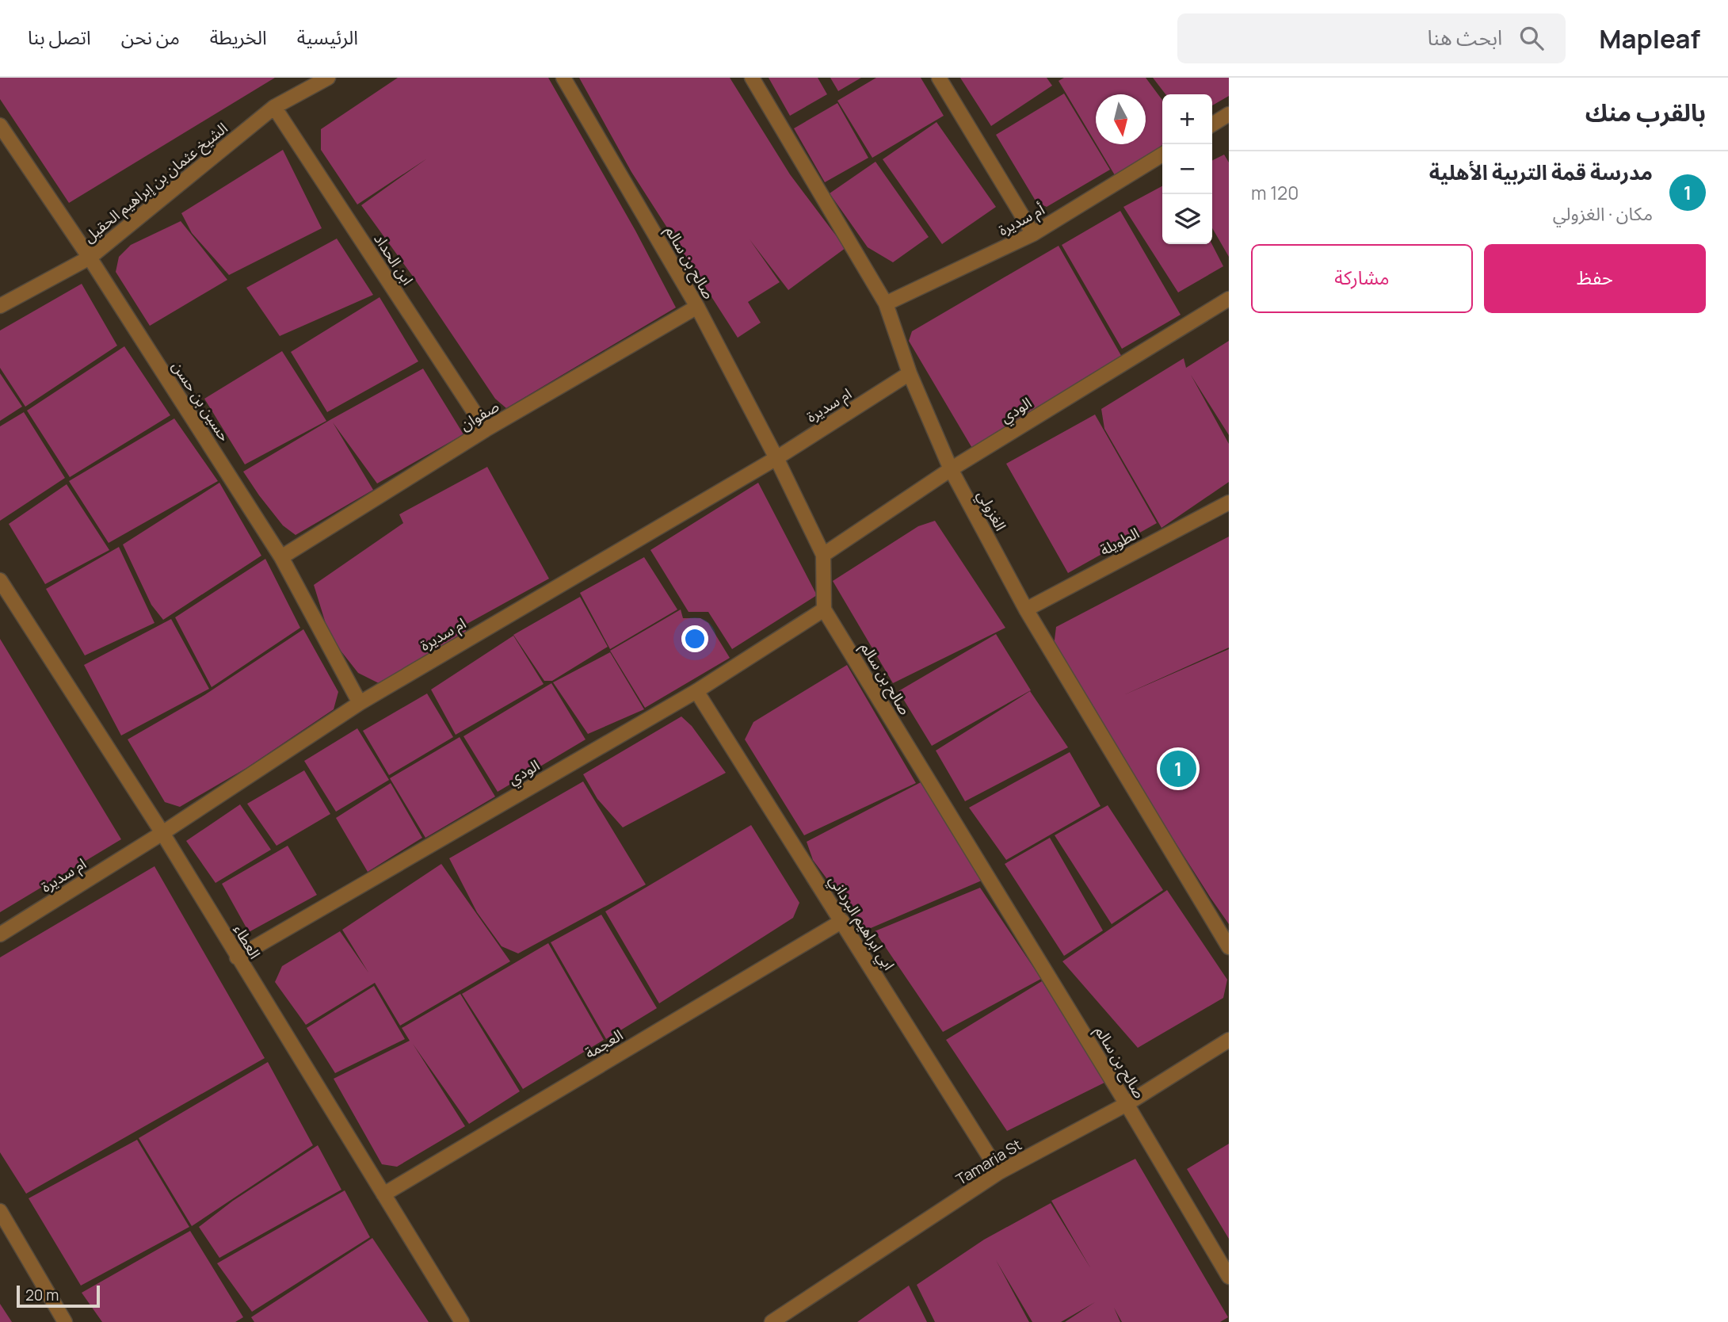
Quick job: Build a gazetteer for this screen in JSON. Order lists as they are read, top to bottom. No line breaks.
{"streets":{"street":["الشيخ عثمان بن إبراهيم الحقيل","أم سديرة","ابن الحداد","صالح بن سالم","حسين بن حسن","ام سديرة","الودي","صفوان","الغزولي","الطويلة","ابي ابراهيم البرداني","العطاء","العجمة","Tamaria St"]},"crossings":[["الشيخ عثمان بن إبراهيم الحقيل","ابن الحداد"],["الشيخ عثمان بن إبراهيم الحقيل","حسين بن حسن"],["أم سديرة","الغزولي"],["ابن الحداد","صفوان"],["صالح بن سالم","ام سديرة"],["صالح بن سالم","الودي"],["صالح بن سالم","صفوان"],["صالح بن سالم","Tamaria St"],["حسين بن حسن","ام سديرة"],["حسين بن حسن","صفوان"],["ام سديرة","الغزولي"],["ام سديرة","العطاء"],["الودي","الغزولي"],["الودي","ابي ابراهيم البرداني"],["الودي","العطاء"],["الغزولي","الطويلة"],["ابي ابراهيم البرداني","العجمة"],["ابي ابراهيم البرداني","Tamaria St"],["العطاء","العجمة"]],"scale_bar":"20 m","north":"bottom","page":{"header":"Mapleaf","search":"ابحث هنا","nav":["الرئيسية","الخريطة","من نحن","اتصل بنا"],"heading":"بالقرب منك","map_buttons":["+","−"],"list":[{"mark":"1","name":"مدرسة قمة التربية الأهلية","note":"مكان · الغزولي","value":"120 m"}],"buttons":["حفظ","مشاركة"],"pins":"1","scale":"20 m"}}
